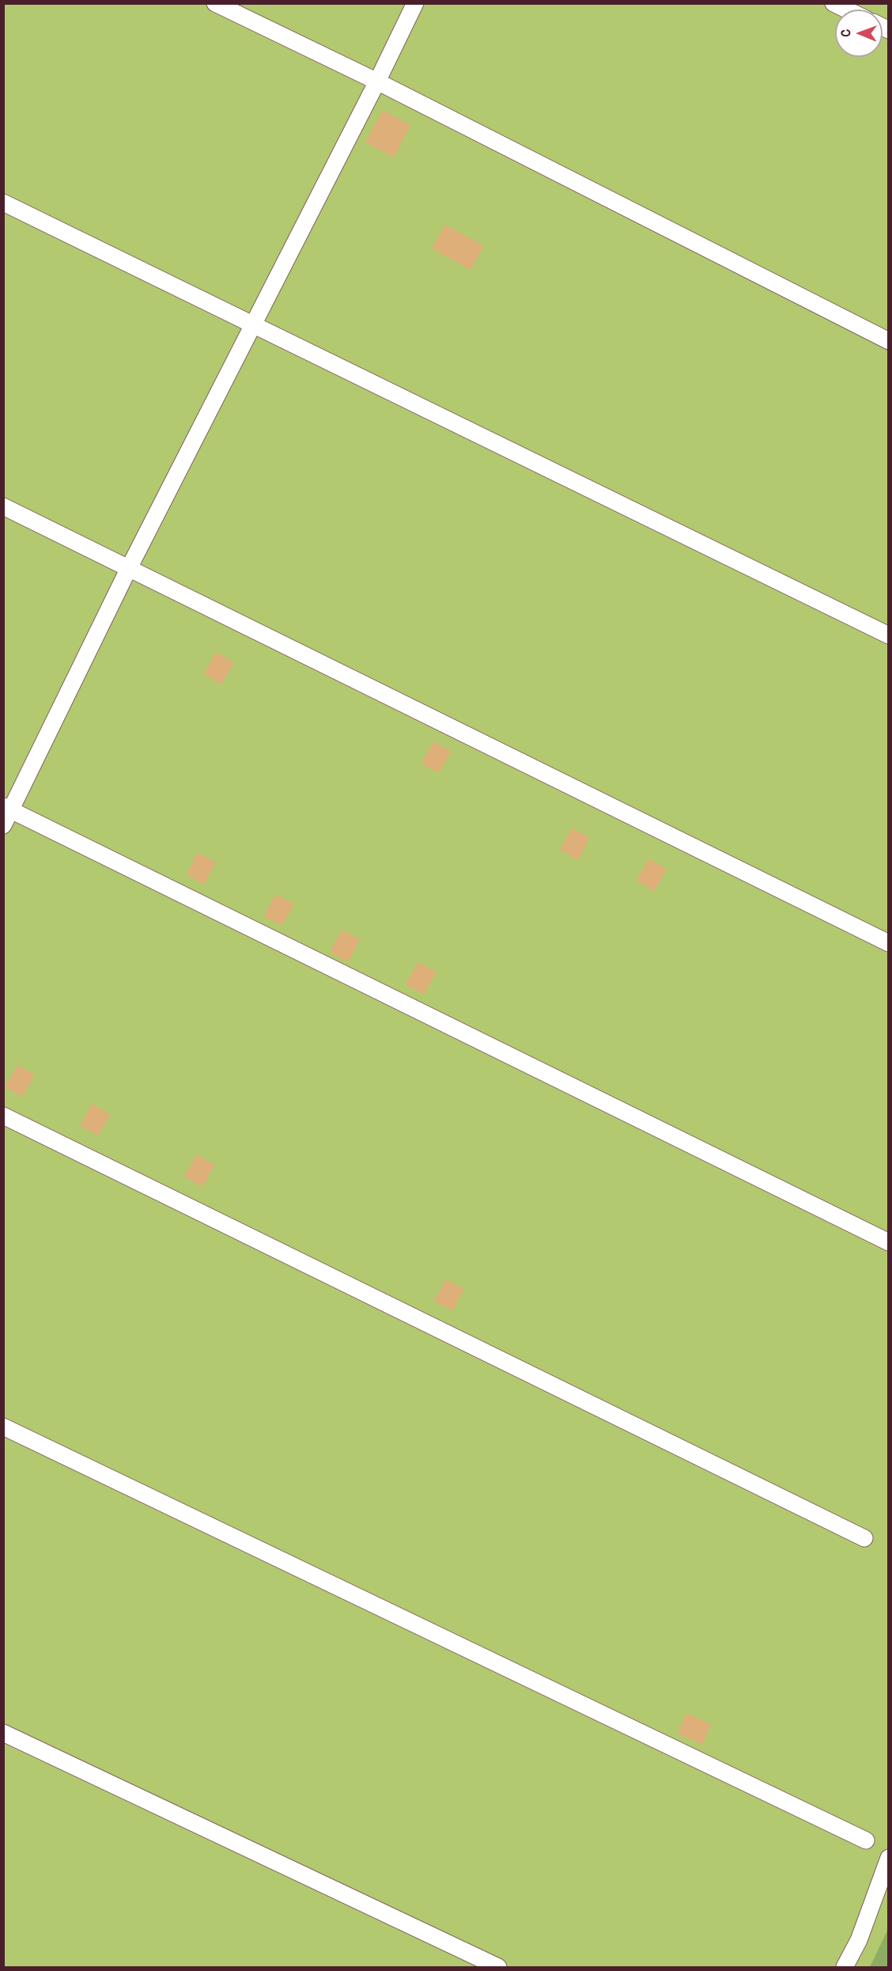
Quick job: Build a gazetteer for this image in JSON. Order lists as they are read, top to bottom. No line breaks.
{"north":"left"}
